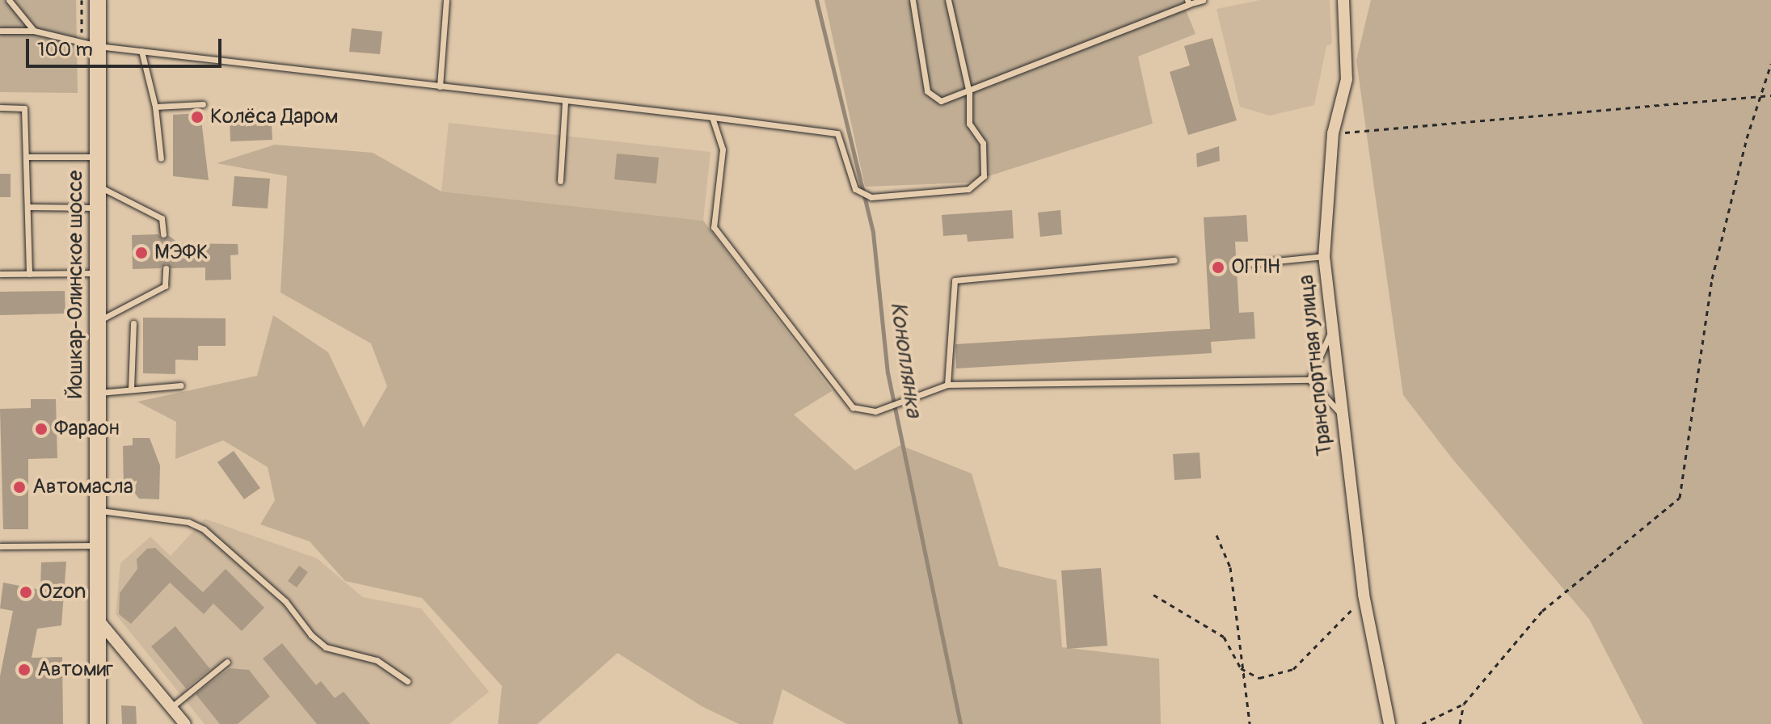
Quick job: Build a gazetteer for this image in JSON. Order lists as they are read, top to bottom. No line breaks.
{"streets":{"main road":["Йошкар-Олинское шоссе"],"street":["Транспортная улица"]},"water":["Коноплянка"],"places":["Колёса Даром","МЭФК","ОГПН","Фараон","Автомасла","Ozon","Автомиг"],"scale_bar":"100 m"}
